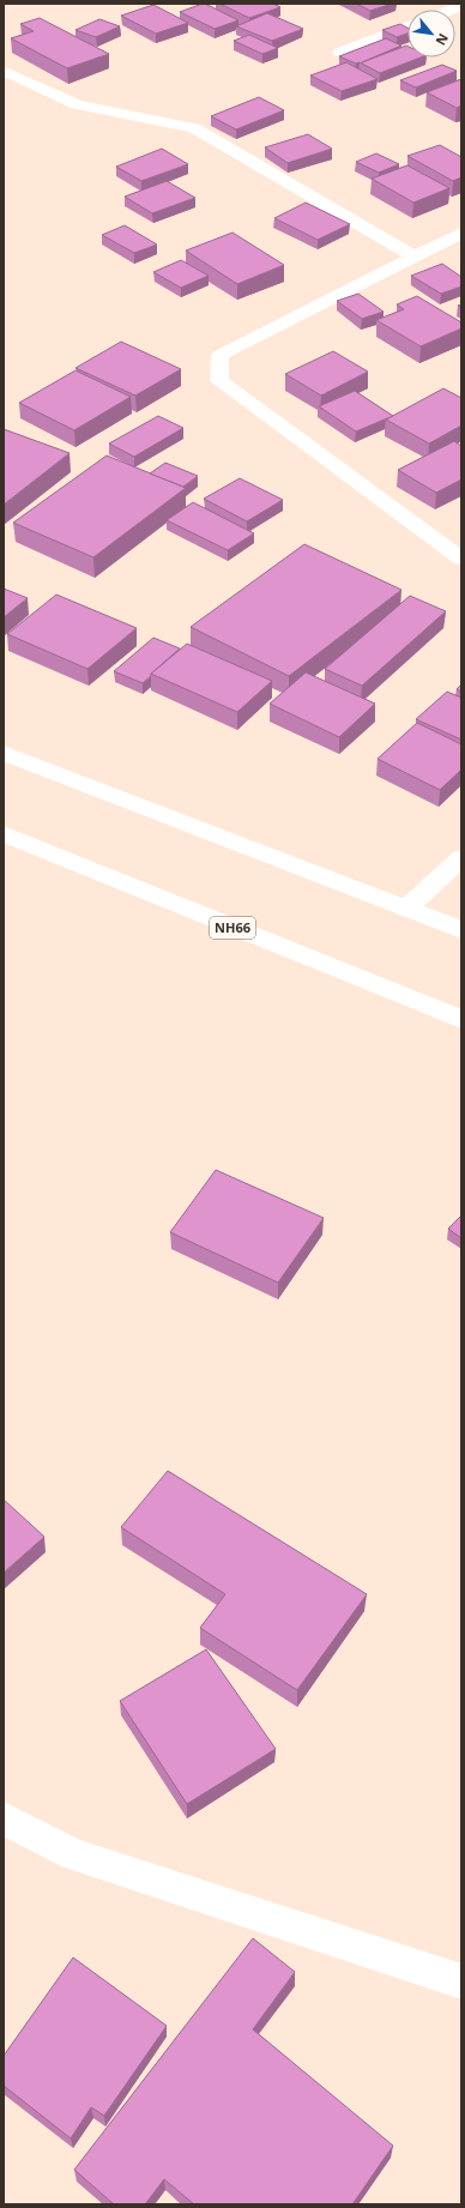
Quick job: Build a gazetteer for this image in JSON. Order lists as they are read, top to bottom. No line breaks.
{"streets":{"main road":["NH66"]},"north":"bottom right"}
